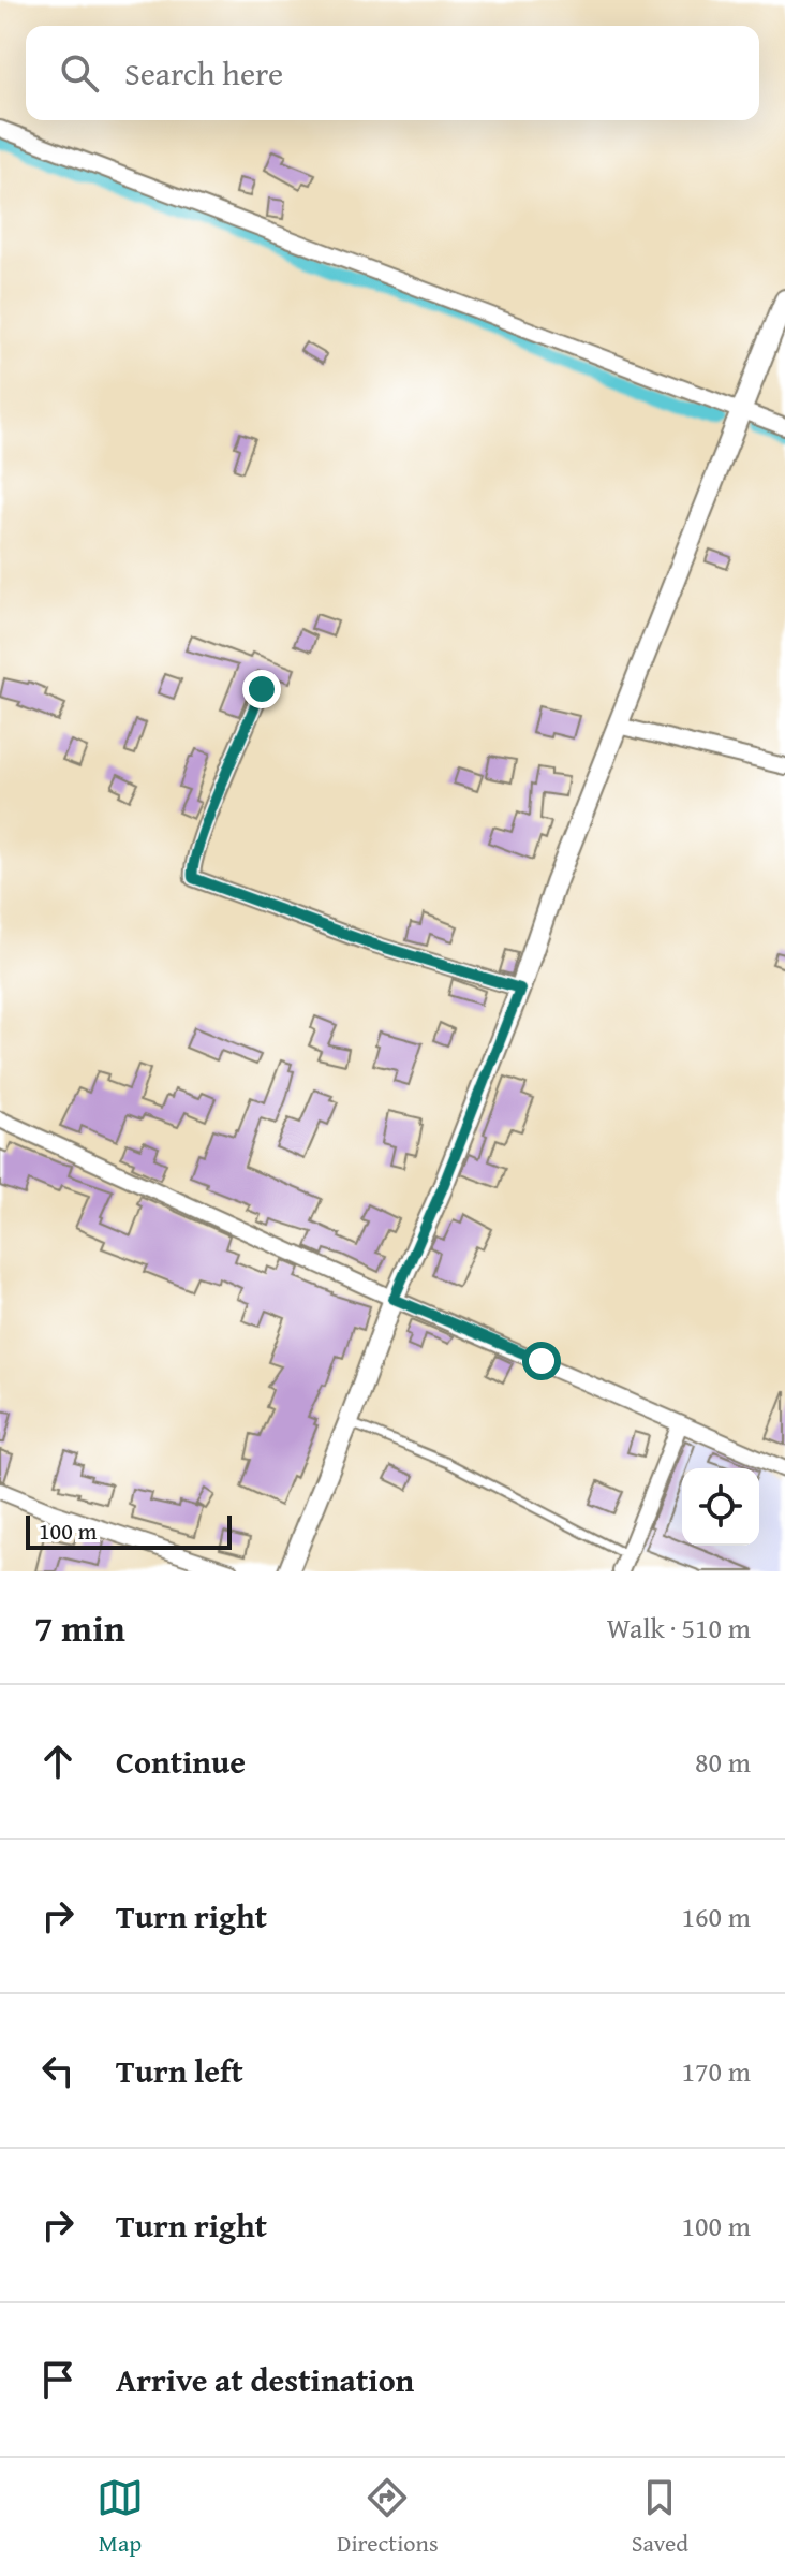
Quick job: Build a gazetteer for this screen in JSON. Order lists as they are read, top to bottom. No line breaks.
{"scale_bar":"100 m","page":{"search":"Search here","scale":"100 m","heading":["7 min","Walk · 510 m"],"list":[["Continue","80 m"],["Turn right","160 m"],["Turn left","170 m"],["Turn right","100 m"],"Arrive at destination"],"nav":["Map","Directions","Saved"]}}
